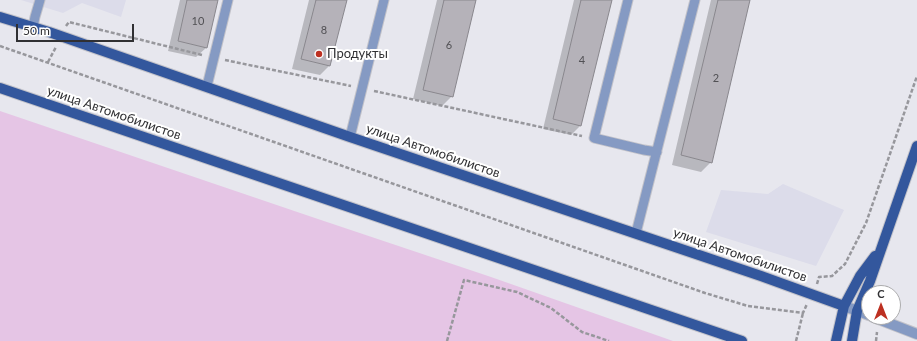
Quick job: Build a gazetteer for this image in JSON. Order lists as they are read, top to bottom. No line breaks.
{"streets":{"main road":["улица Автомобилистов"]},"places":["Продукты"],"house_numbers":["10","8","6","4","2"],"scale_bar":"50 m","north":"top"}
